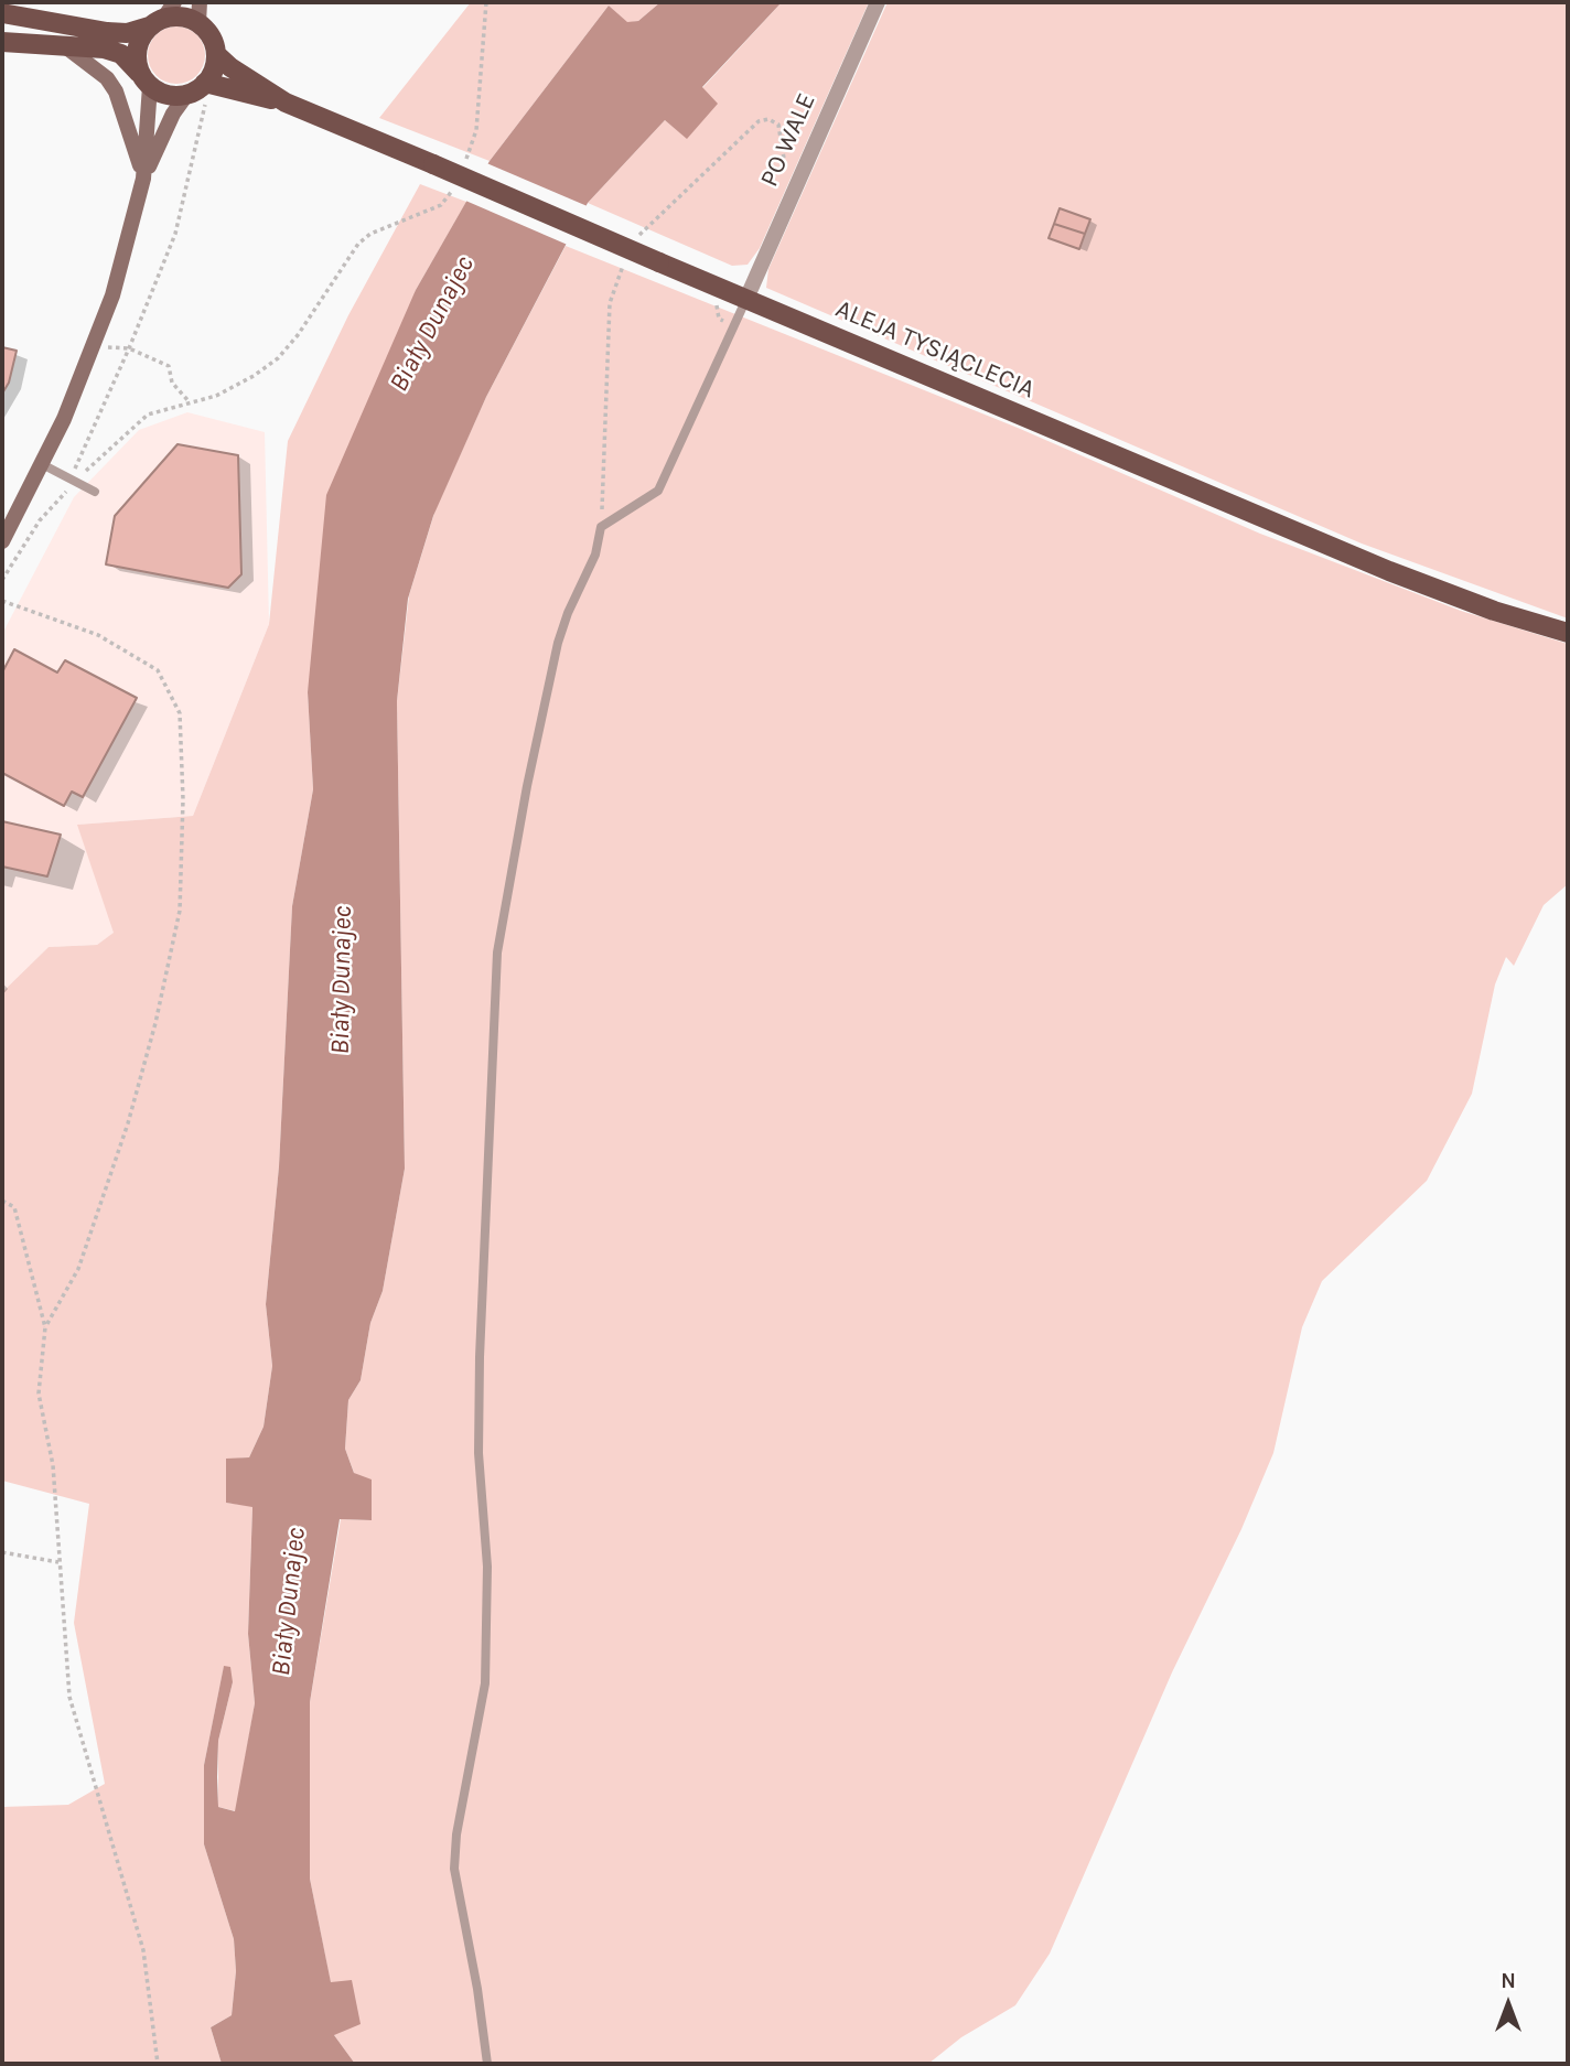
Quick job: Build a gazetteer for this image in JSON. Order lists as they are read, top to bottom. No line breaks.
{"streets":{"main road":["ALEJA TYSIĄCLECIA"],"street":["PO WALE"]},"crossings":[["PO WALE","ALEJA TYSIĄCLECIA"]],"water":["Biały Dunajec"],"north":"top"}
